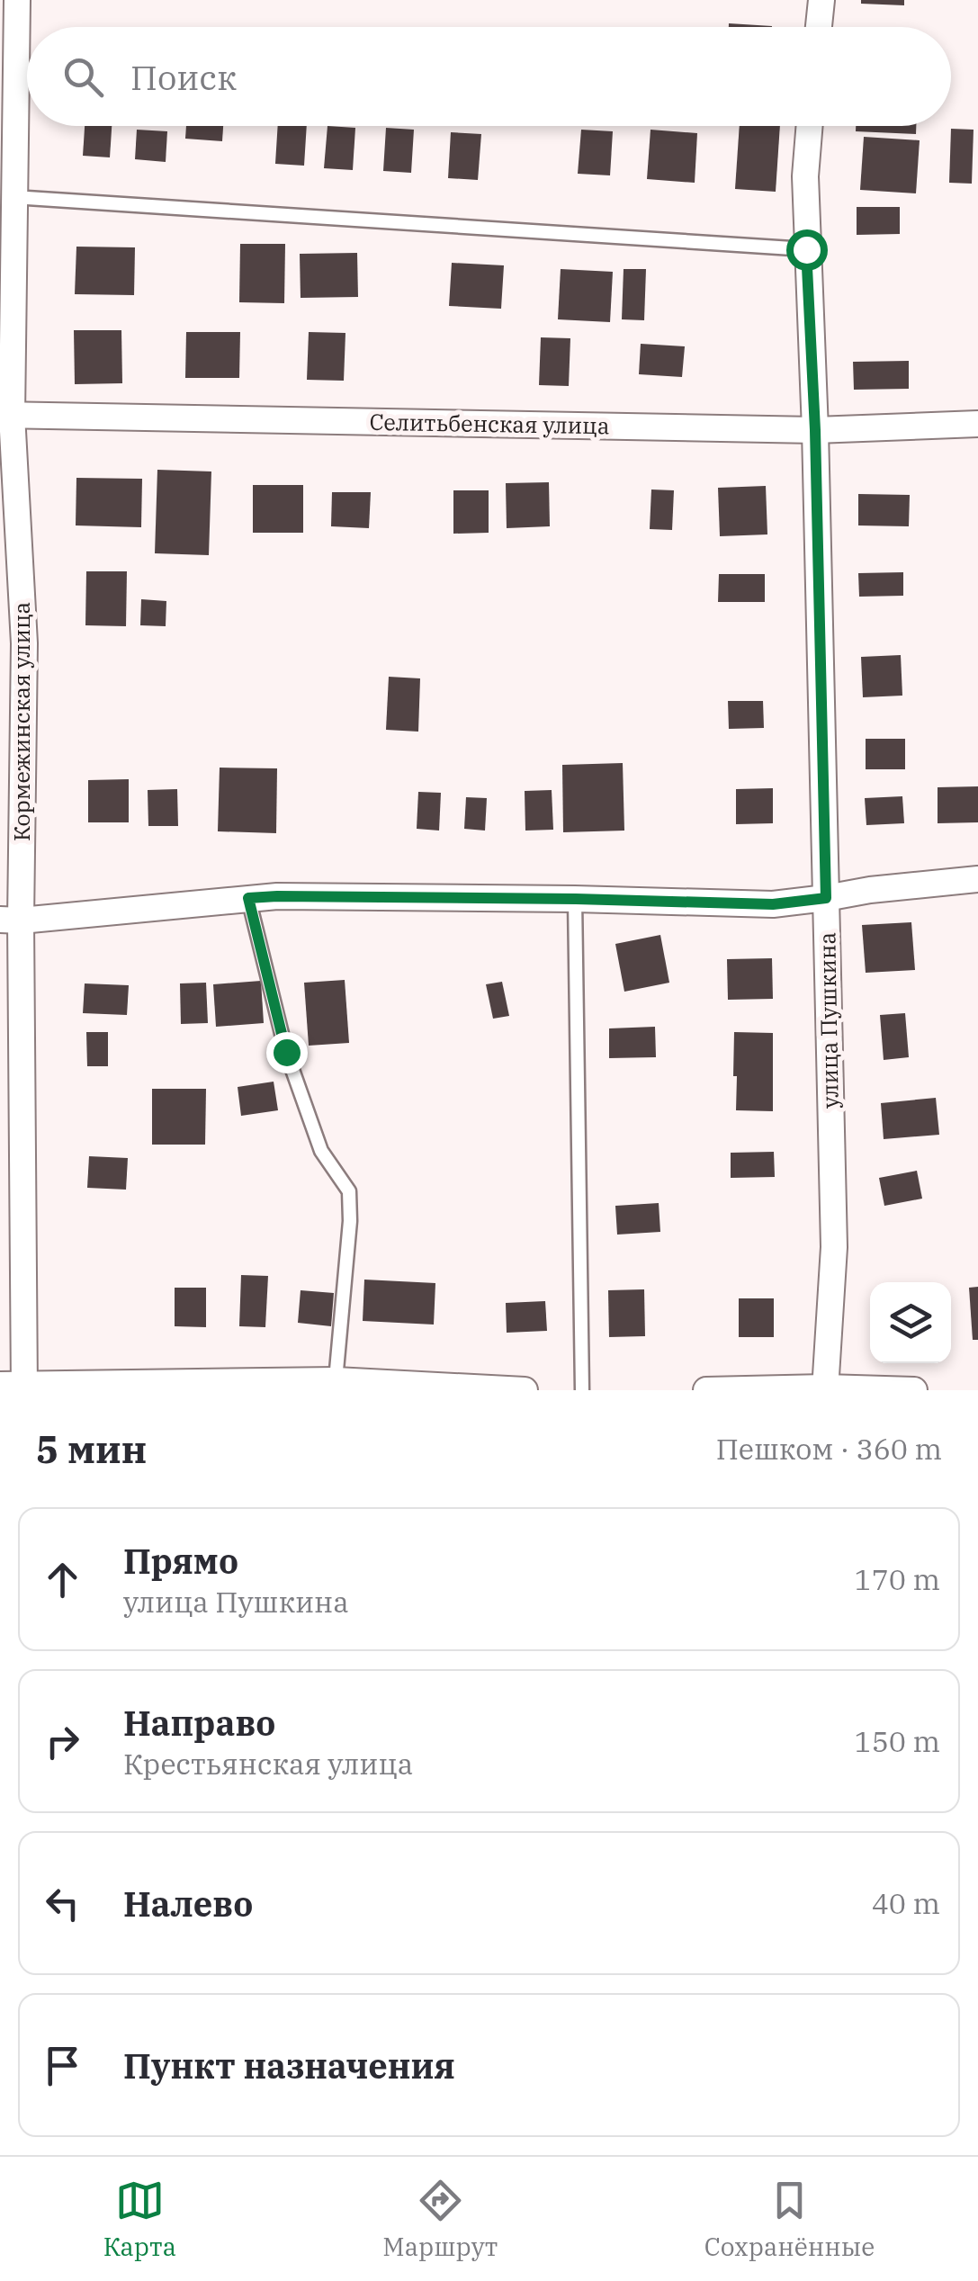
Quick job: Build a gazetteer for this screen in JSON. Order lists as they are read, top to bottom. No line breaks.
{"streets":{"street":["Селитьбенская улица","Кормежинская улица","улица Пушкина"]},"crossings":[["Селитьбенская улица","Кормежинская улица"],["Селитьбенская улица","улица Пушкина"]],"page":{"search":"Поиск","heading":["5 мин","Пешком · 360 m"],"list":[["Прямо","улица Пушкина","170 m"],["Направо","Крестьянская улица","150 m"],["Налево","40 m"],"Пункт назначения"],"nav":["Карта","Маршрут","Сохранённые"]}}
